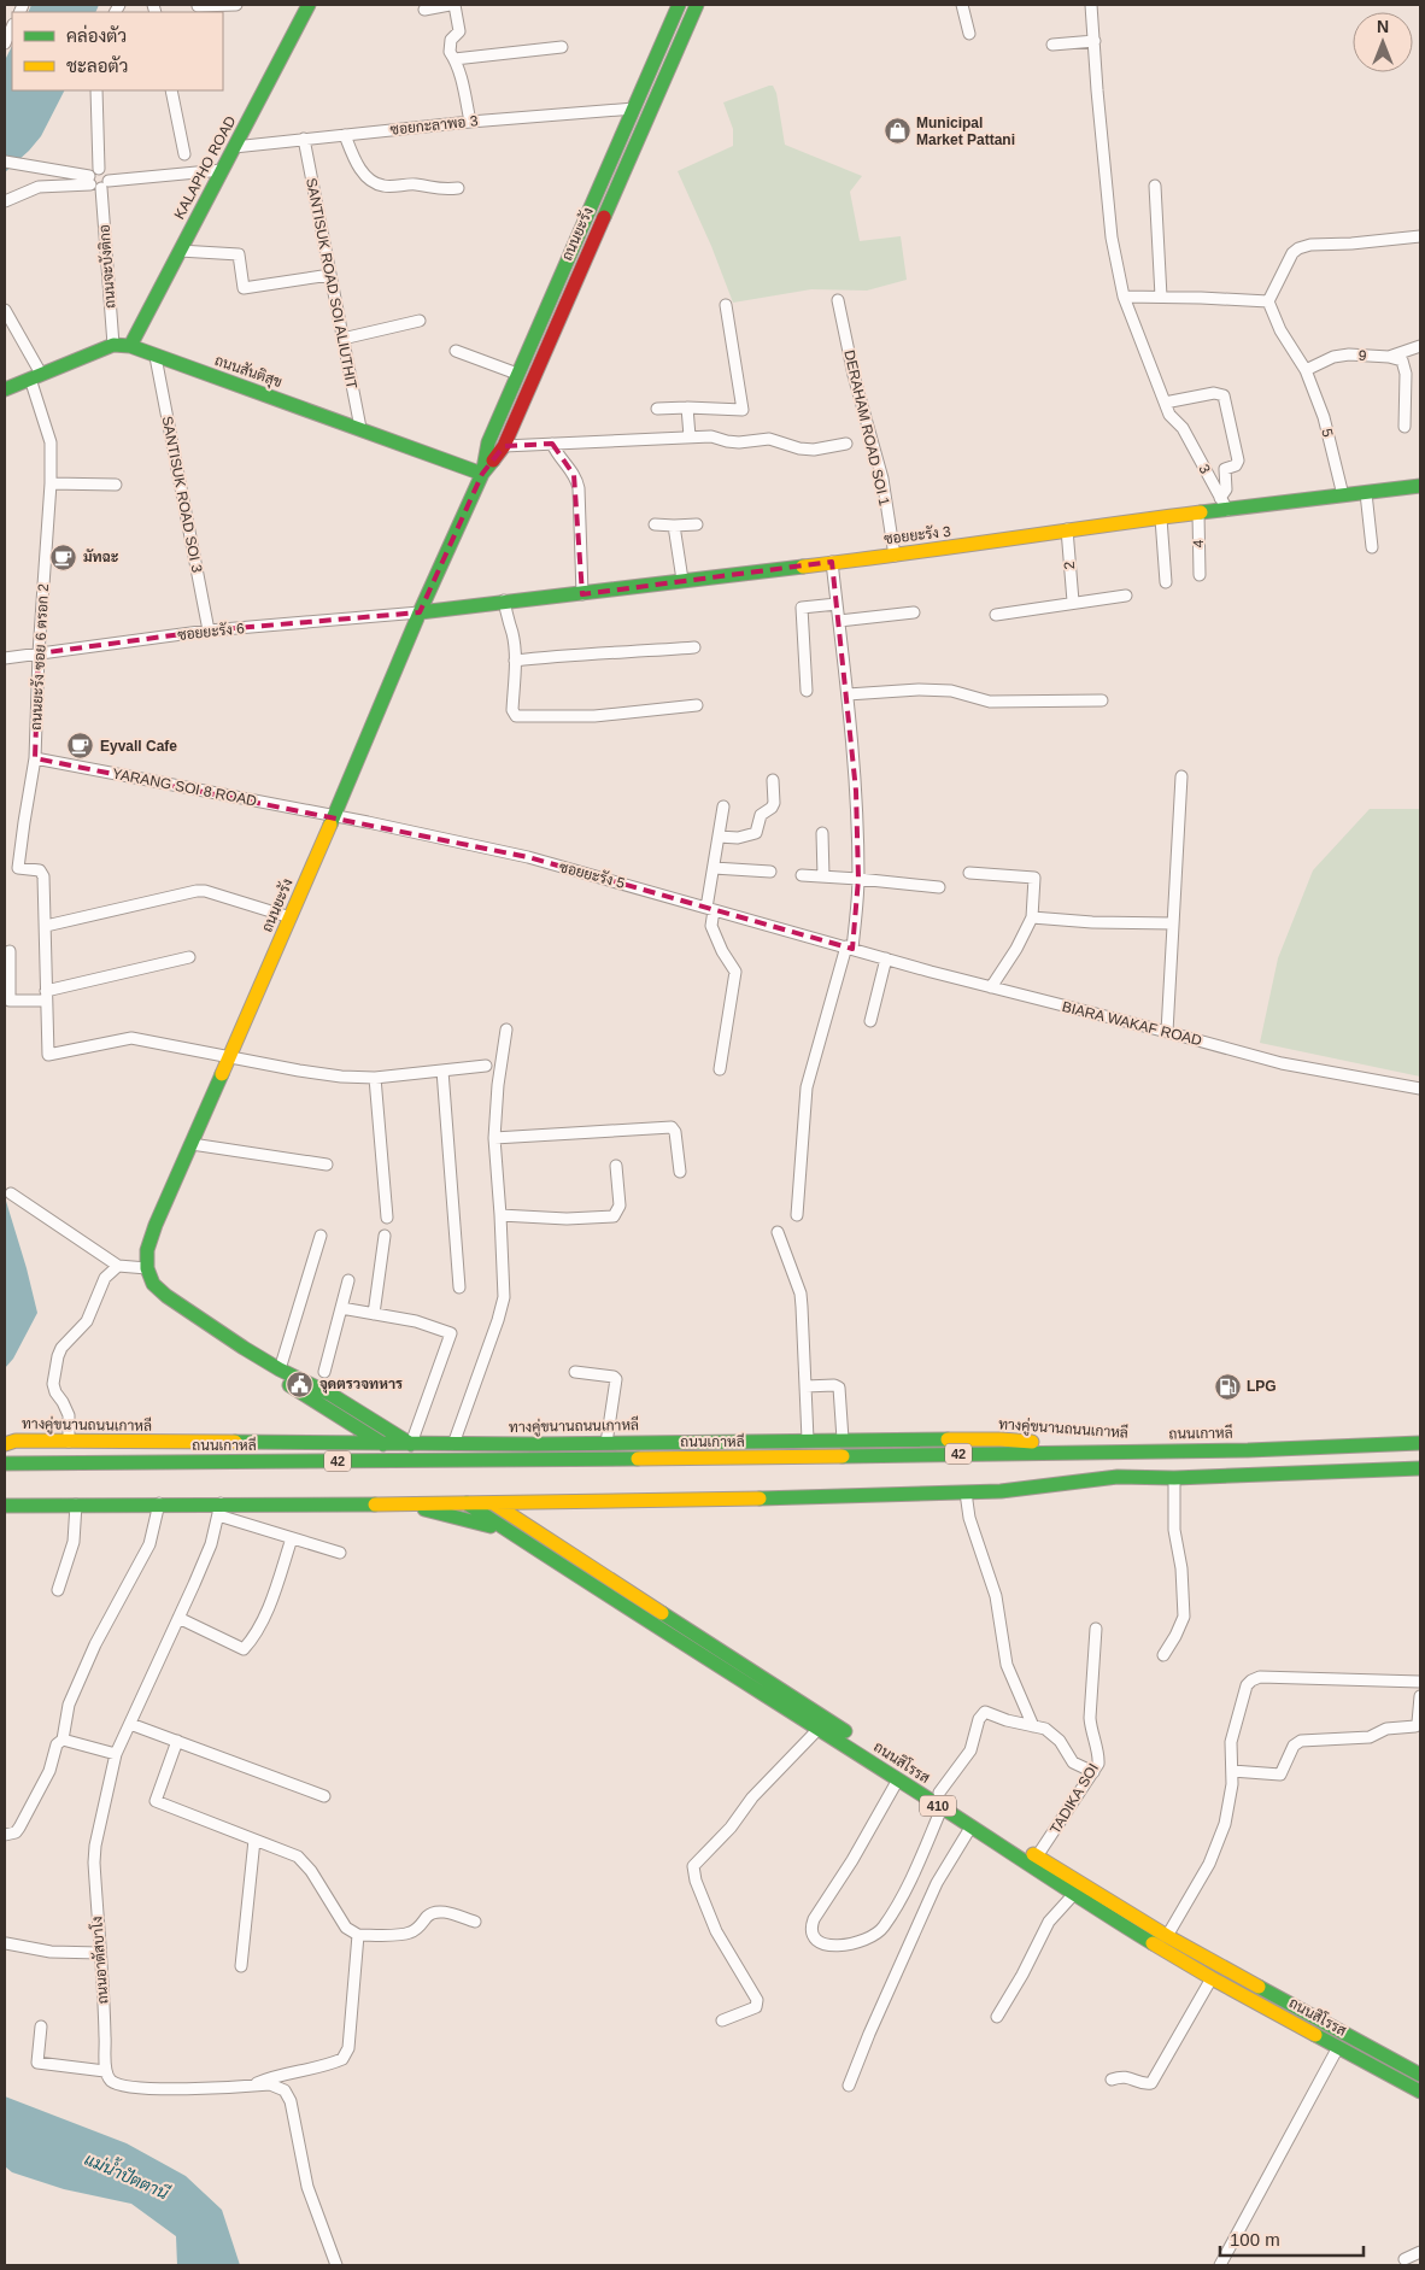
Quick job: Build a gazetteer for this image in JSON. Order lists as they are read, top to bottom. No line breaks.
{"streets":{"main road":["KALAPHO ROAD","ถนนยะรัง","ถนนสันติสุข","ซอยยะรัง 3","ทางคู่ขนานถนนเกาหลี","ถนนเกาหลี","42","ถนนสิโรรส","410"],"street":["ซอยกะลาพอ 3","ถนนจะบังติกอ","SANTISUK ROAD SOI ALIUTHIT","9","DERAHAM ROAD SOI 1","5","3","SANTISUK ROAD SOI 3","4","2","ซอยยะรัง 6","ถนนยะรัง ซอย 6 ตรอก 2","YARANG SOI 8 ROAD","ซอยยะรัง 5","BIARA WAKAF ROAD","TADIKA SOI","ถนนอาตัสบาโง"]},"crossings":[["ซอยกะลาพอ 3","KALAPHO ROAD"],["ซอยกะลาพอ 3","ถนนยะรัง"],["ซอยกะลาพอ 3","SANTISUK ROAD SOI ALIUTHIT"],["KALAPHO ROAD","ถนนสันติสุข"],["ถนนยะรัง","ถนนสันติสุข"],["ถนนยะรัง","ซอยยะรัง 3"],["ถนนยะรัง","ซอยยะรัง 6"],["ถนนยะรัง","YARANG SOI 8 ROAD"],["ถนนยะรัง","ซอยยะรัง 5"],["ถนนจะบังติกอ","ถนนสันติสุข"],["SANTISUK ROAD SOI ALIUTHIT","ถนนสันติสุข"],["9","5"],["ถนนสันติสุข","SANTISUK ROAD SOI 3"],["ถนนสันติสุข","ถนนยะรัง ซอย 6 ตรอก 2"],["DERAHAM ROAD SOI 1","ซอยยะรัง 3"],["5","ซอยยะรัง 3"],["3","ซอยยะรัง 3"],["SANTISUK ROAD SOI 3","ซอยยะรัง 6"],["ซอยยะรัง 3","4"],["ซอยยะรัง 3","2"],["ซอยยะรัง 3","ซอยยะรัง 6"],["ซอยยะรัง 6","ถนนยะรัง ซอย 6 ตรอก 2"],["ถนนยะรัง ซอย 6 ตรอก 2","YARANG SOI 8 ROAD"],["YARANG SOI 8 ROAD","ซอยยะรัง 5"],["ซอยยะรัง 5","BIARA WAKAF ROAD"],["ทางคู่ขนานถนนเกาหลี","ถนนเกาหลี"],["ถนนสิโรรส","TADIKA SOI"]],"water":["แม่น้ำปัตตานี"],"places":{"shop":["Municipal Market Pattani"],"cafe":["มัทฉะ","Eyvall Cafe"],"public building":["จุดตรวจทหาร"],"fuel station":["LPG"]},"legend":["คล่องตัว","ชะลอตัว"],"scale_bar":"100 m","north":"top"}
